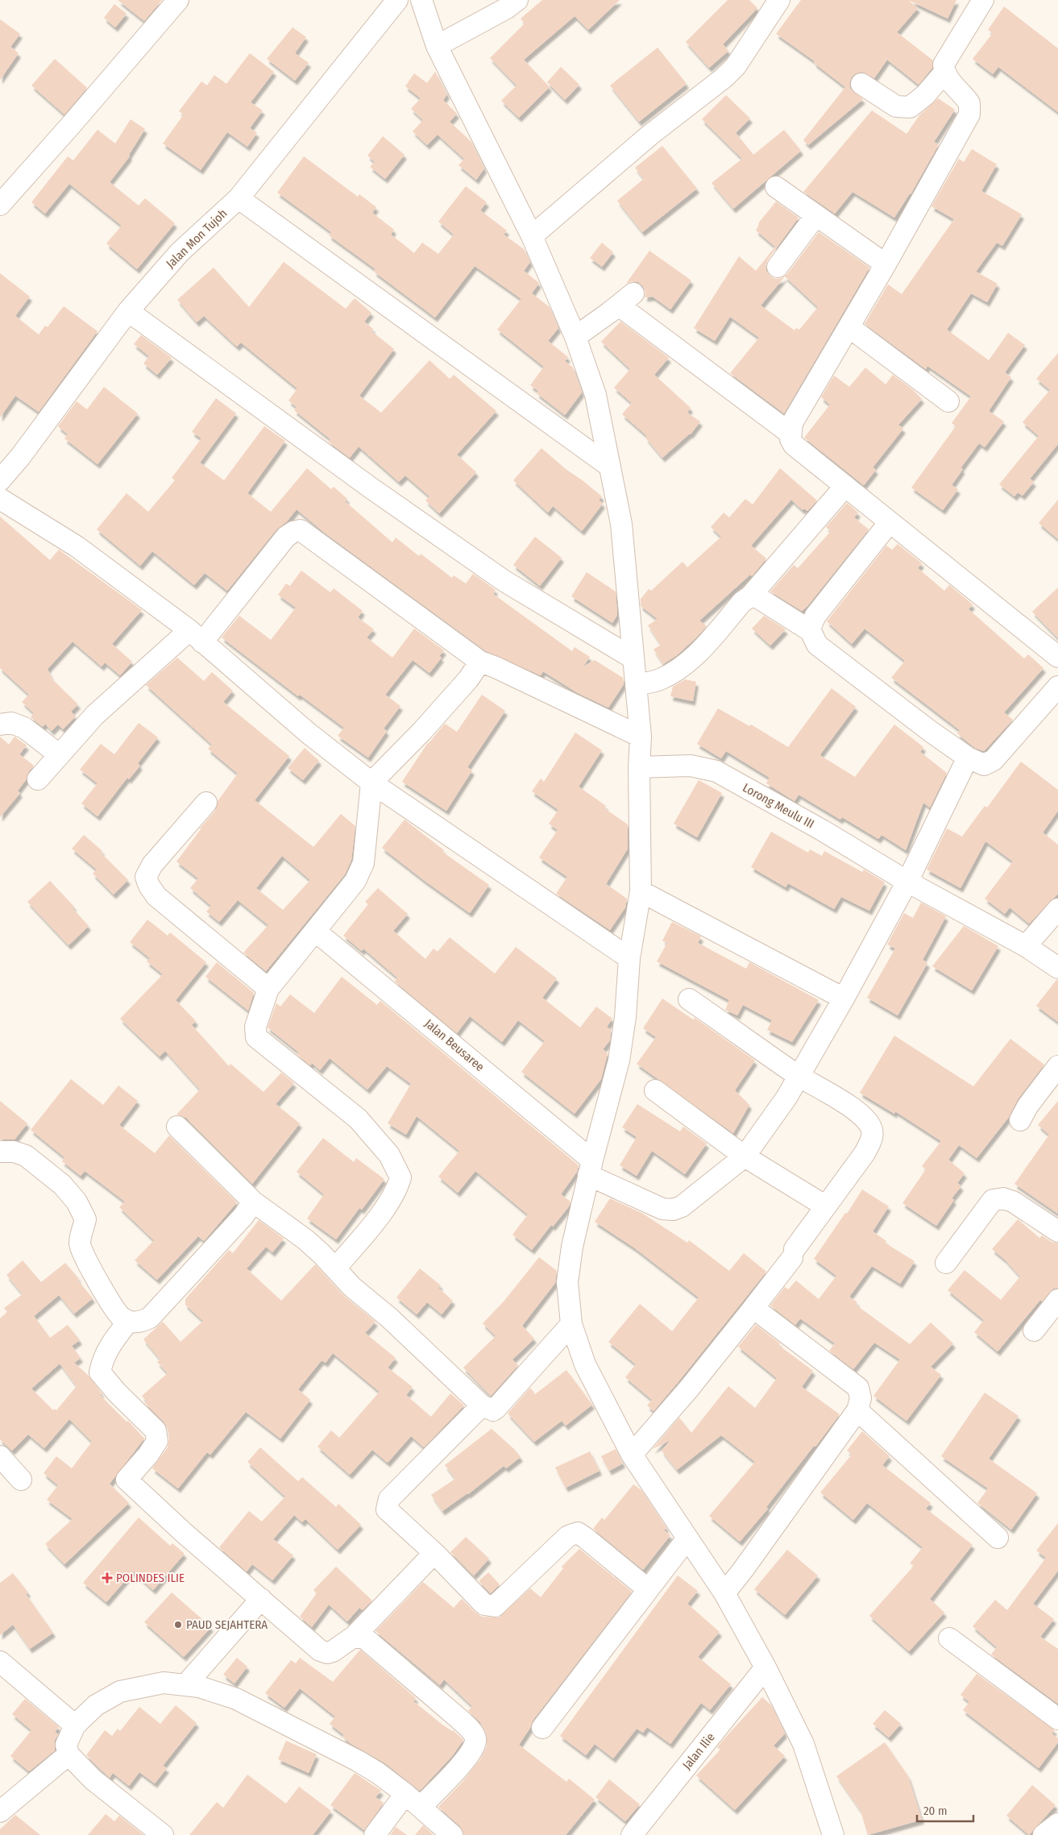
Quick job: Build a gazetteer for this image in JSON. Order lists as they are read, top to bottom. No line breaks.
{"streets":{"street":["Jalan Mon Tujoh","Lorong Meulu III","Jalan Beusaree","Jalan Ilie"]},"crossings":[["Lorong Meulu III","Jalan Beusaree"]],"places":{"health":["POLINDES ILIE"],"other":["PAUD SEJAHTERA"]},"scale_bar":"20 m"}
